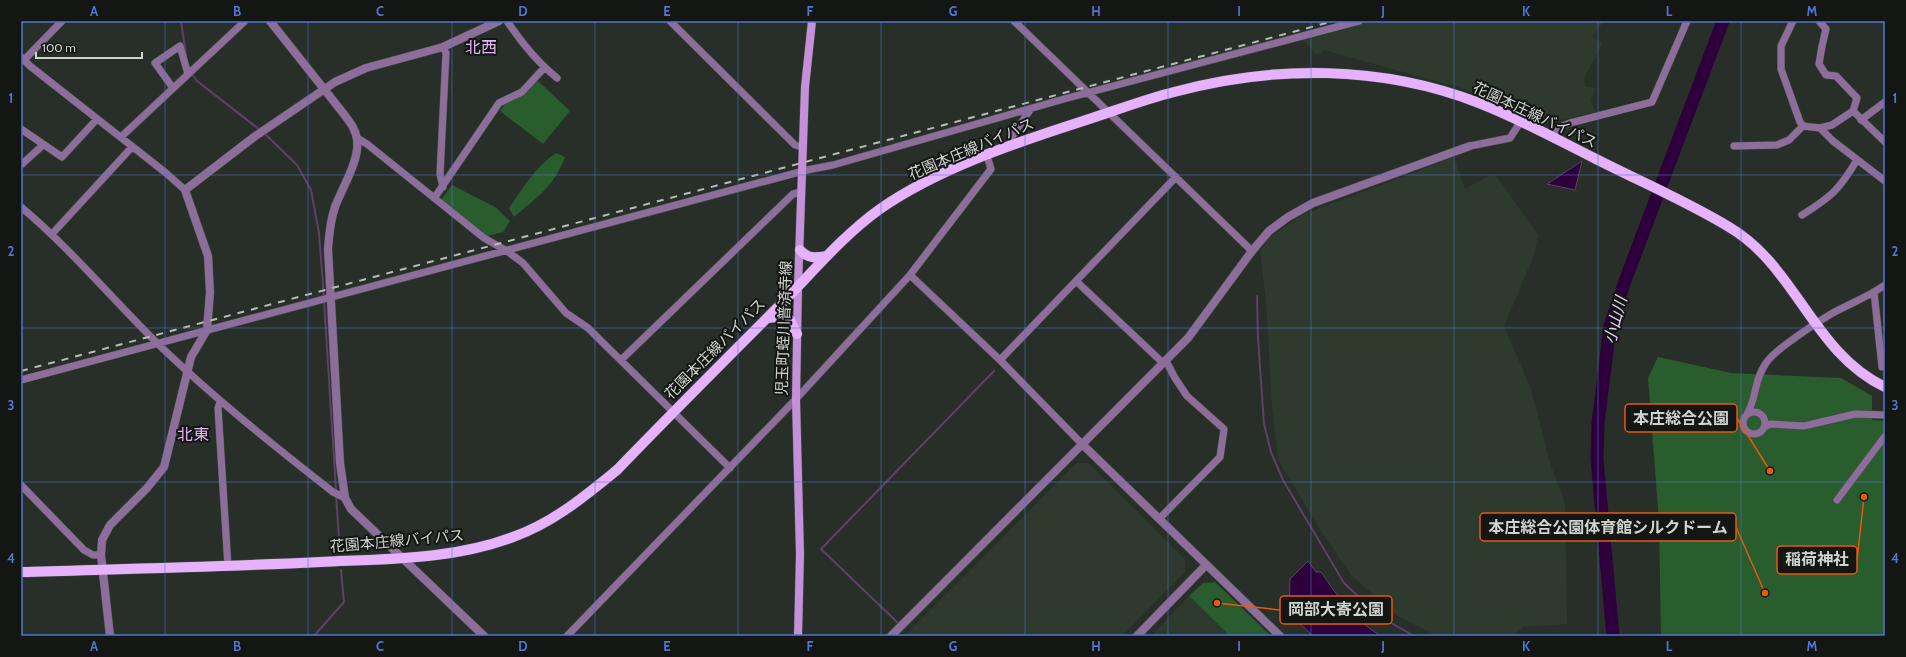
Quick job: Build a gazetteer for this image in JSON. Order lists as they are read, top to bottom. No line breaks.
{"streets":{"main road":["花園本庄線バイパス","児玉町蛭川普済寺線"]},"crossings":[["花園本庄線バイパス","児玉町蛭川普済寺線"]],"districts":["北西","北東"],"water":["小山川"],"places":["本庄総合公園","稲荷神社","本庄総合公園体育館シルクドーム","岡部大寄公園"],"scale_bar":"100 m","grid":{"columns":["A","B","C","D","E","F","G","H","I","J","K","L","M"],"rows":["1","2","3","4"]}}
